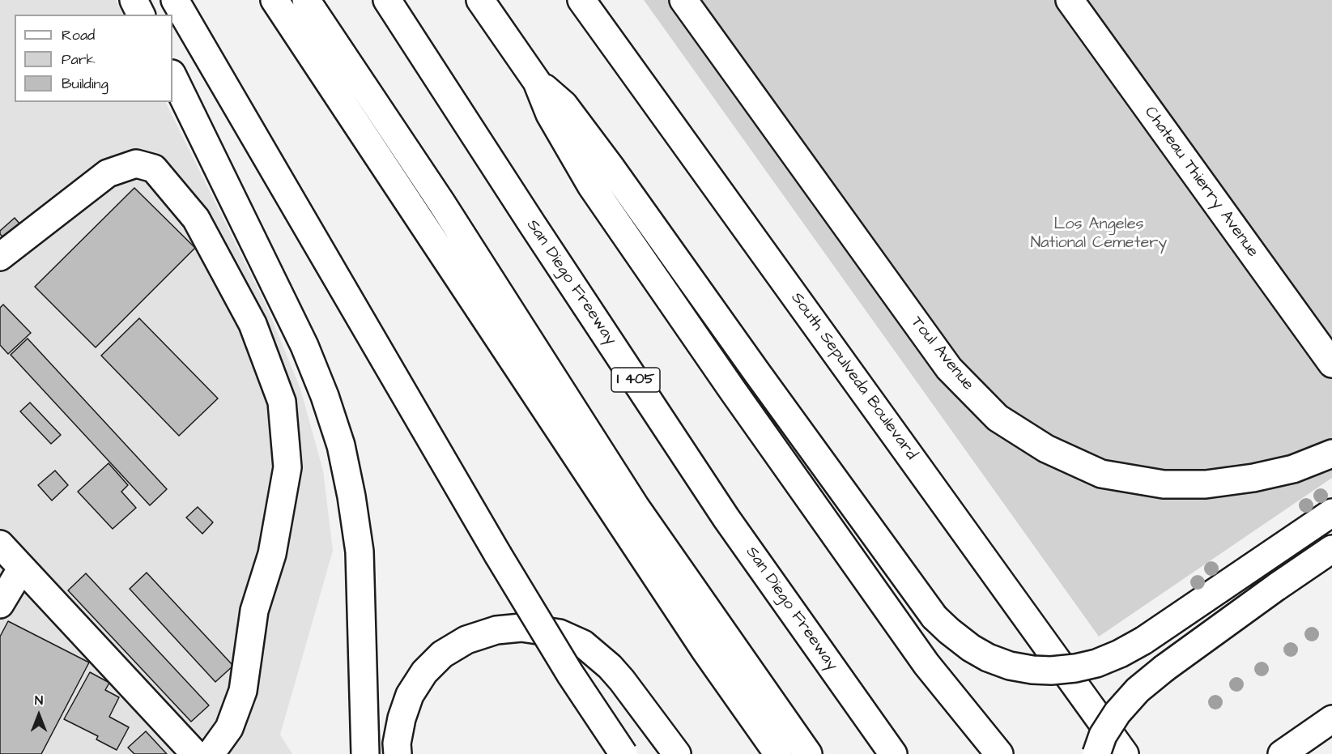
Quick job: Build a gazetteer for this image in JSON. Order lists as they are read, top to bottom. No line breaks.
{"streets":{"main road":["Chateau Thierry Avenue","San Diego Freeway","Toul Avenue","South Sepulveda Boulevard","I 405"]},"parks":["Los Angeles National Cemetery"],"legend":["Road","Park","Building"],"north":"top"}
